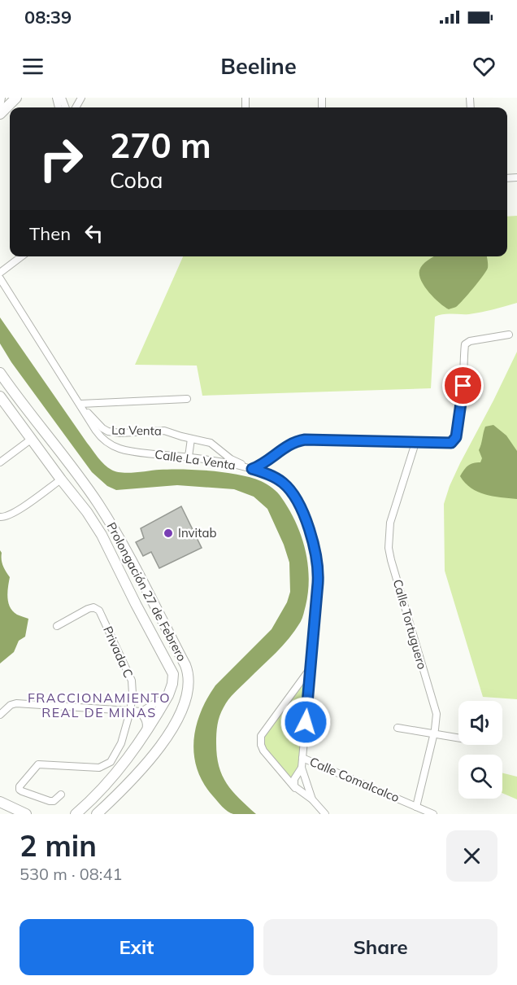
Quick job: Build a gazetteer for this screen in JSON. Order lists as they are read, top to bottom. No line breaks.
{"streets":{"street":["La Venta","Calle La Venta","Prolongación 27 de Febrero","Calle Tortuguero","Privada C","Calle Comalcalco"]},"crossings":[["La Venta","Calle La Venta"],["Calle La Venta","Calle Comalcalco"],["Calle Tortuguero","Calle Comalcalco"]],"districts":["FRACCIONAMIENTO REAL DE MINAS"],"places":["Invitab"],"page":{"status":"08:39","header":"Beeline","turn":["270 m","Coba"],"then":"Then","heading":["2 min","530 m · 08:41"],"buttons":["Exit","Share"]}}
